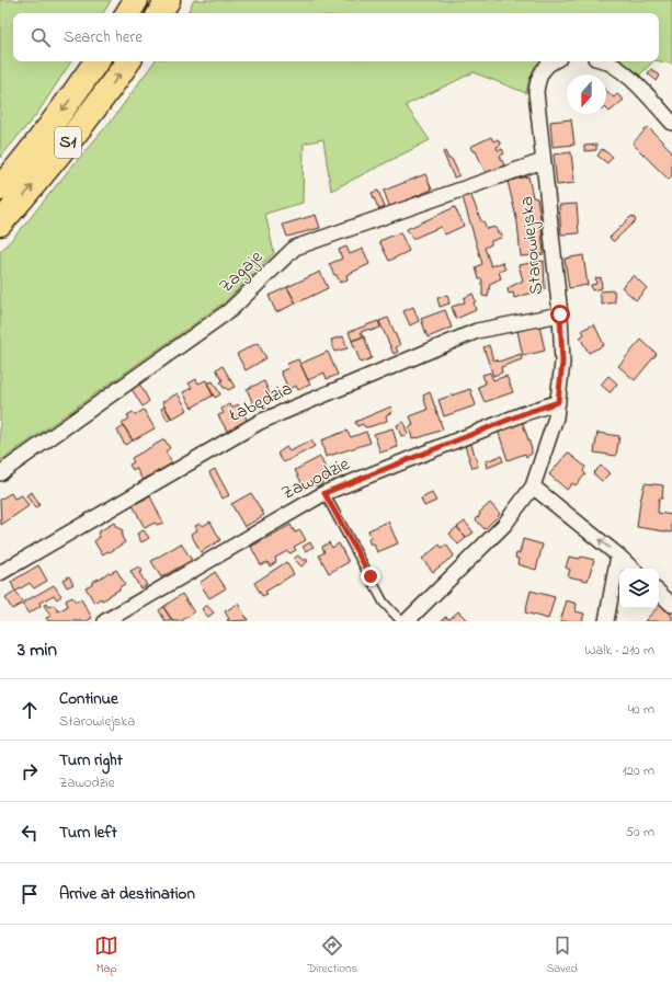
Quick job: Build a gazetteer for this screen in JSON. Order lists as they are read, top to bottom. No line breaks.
{"streets":{"highway":["S1"],"street":["Starowiejska","Zagaje","Łabędzia","Zawodzie"]},"crossings":[["Starowiejska","Zagaje"],["Starowiejska","Łabędzia"],["Starowiejska","Zawodzie"]],"north":"bottom","page":{"search":"Search here","heading":["3 min","Walk · 210 m"],"list":[["Continue","Starowiejska","40 m"],["Turn right","Zawodzie","120 m"],["Turn left","50 m"],"Arrive at destination"],"nav":["Map","Directions","Saved"]}}
